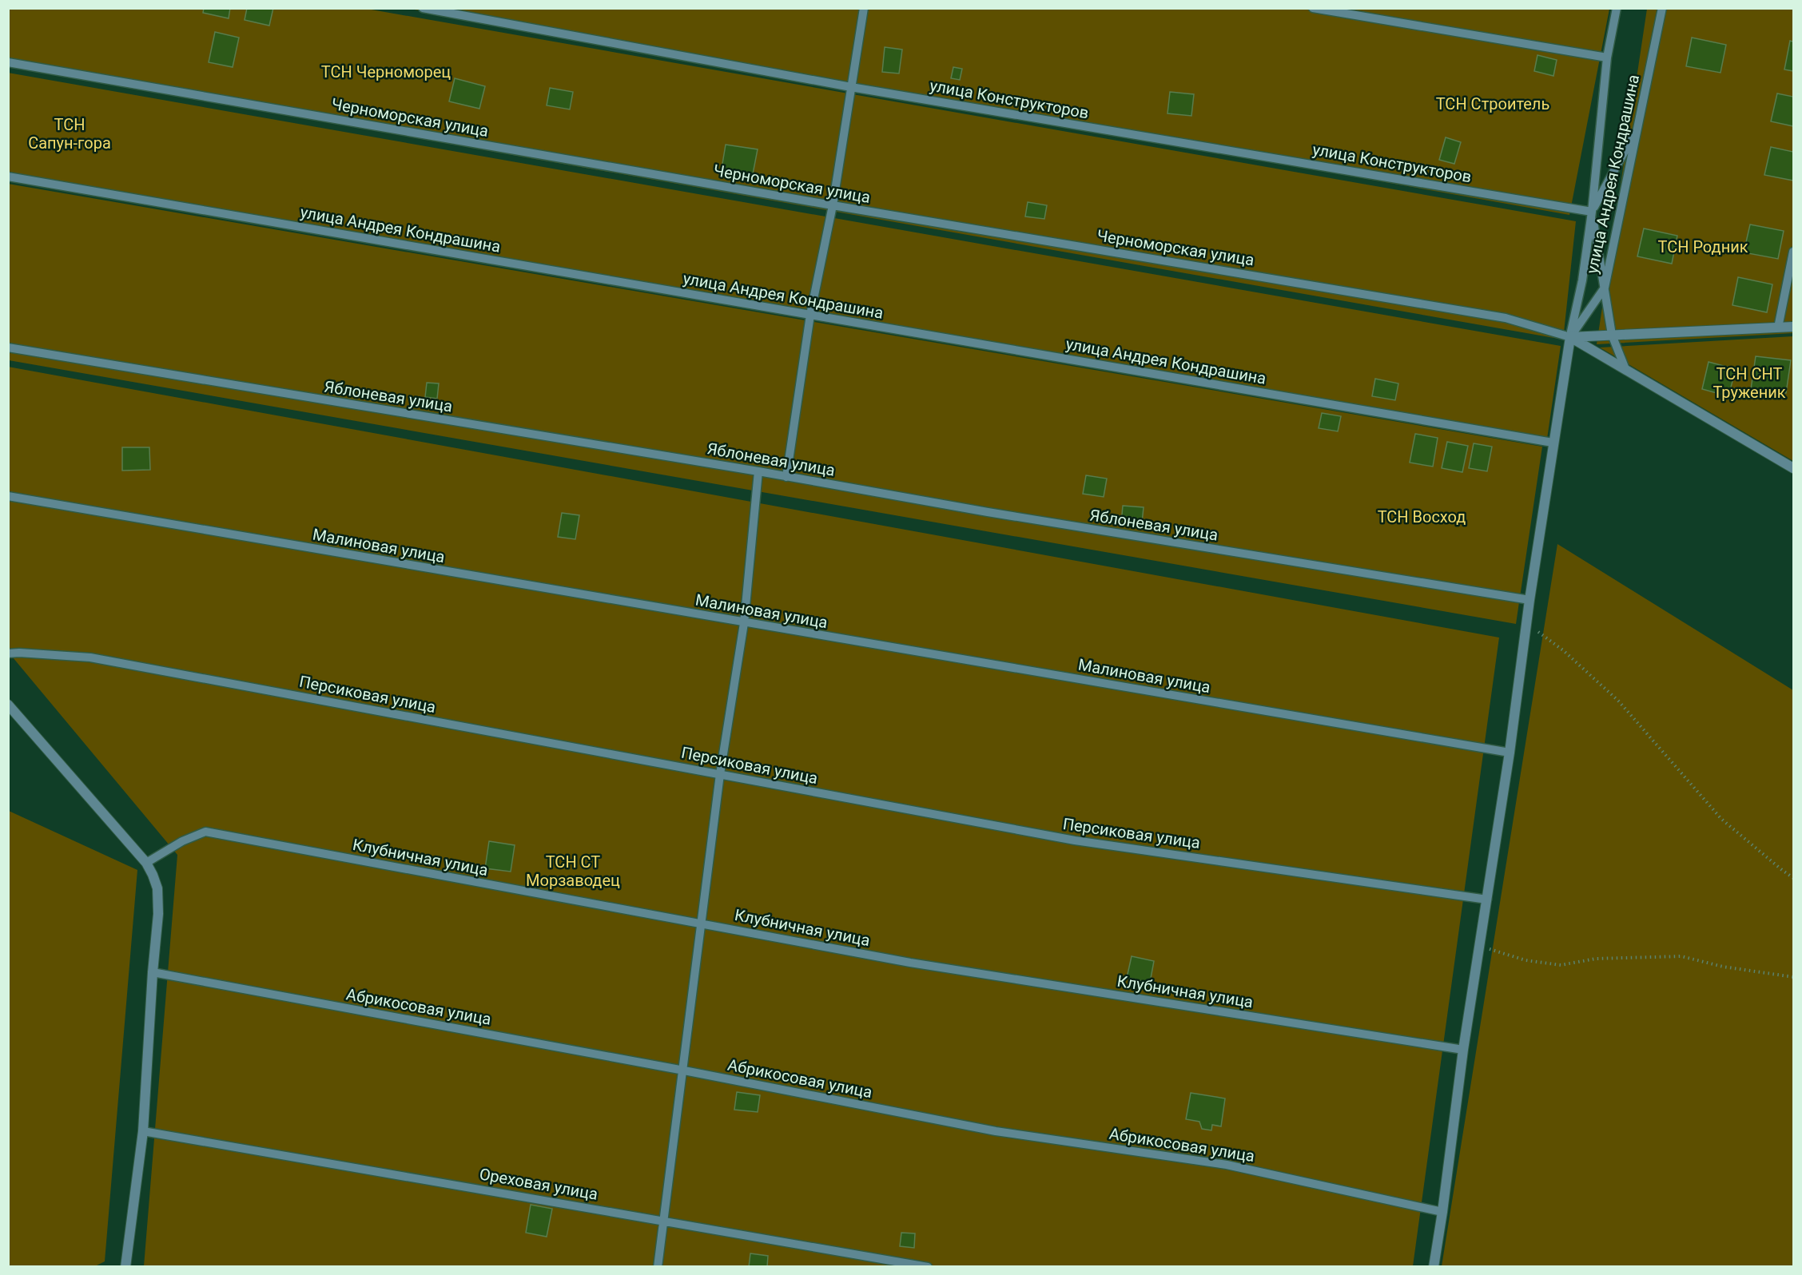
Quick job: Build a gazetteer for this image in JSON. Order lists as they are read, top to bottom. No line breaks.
{"streets":{"lane":["улица Конструкторов","Черноморская улица","улица Андрея Кондрашина","Яблоневая улица","Малиновая улица","Персиковая улица","Клубничная улица","Абрикосовая улица","Ореховая улица"]},"crossings":[["Черноморская улица","улица Андрея Кондрашина"]],"parks":["ТСН Черноморец","ТСН Строитель","ТСН Сапун-гора","ТСН Родник","ТСН СНТ Труженик","ТСН Восход","ТСН СТ Морзаводец"]}
